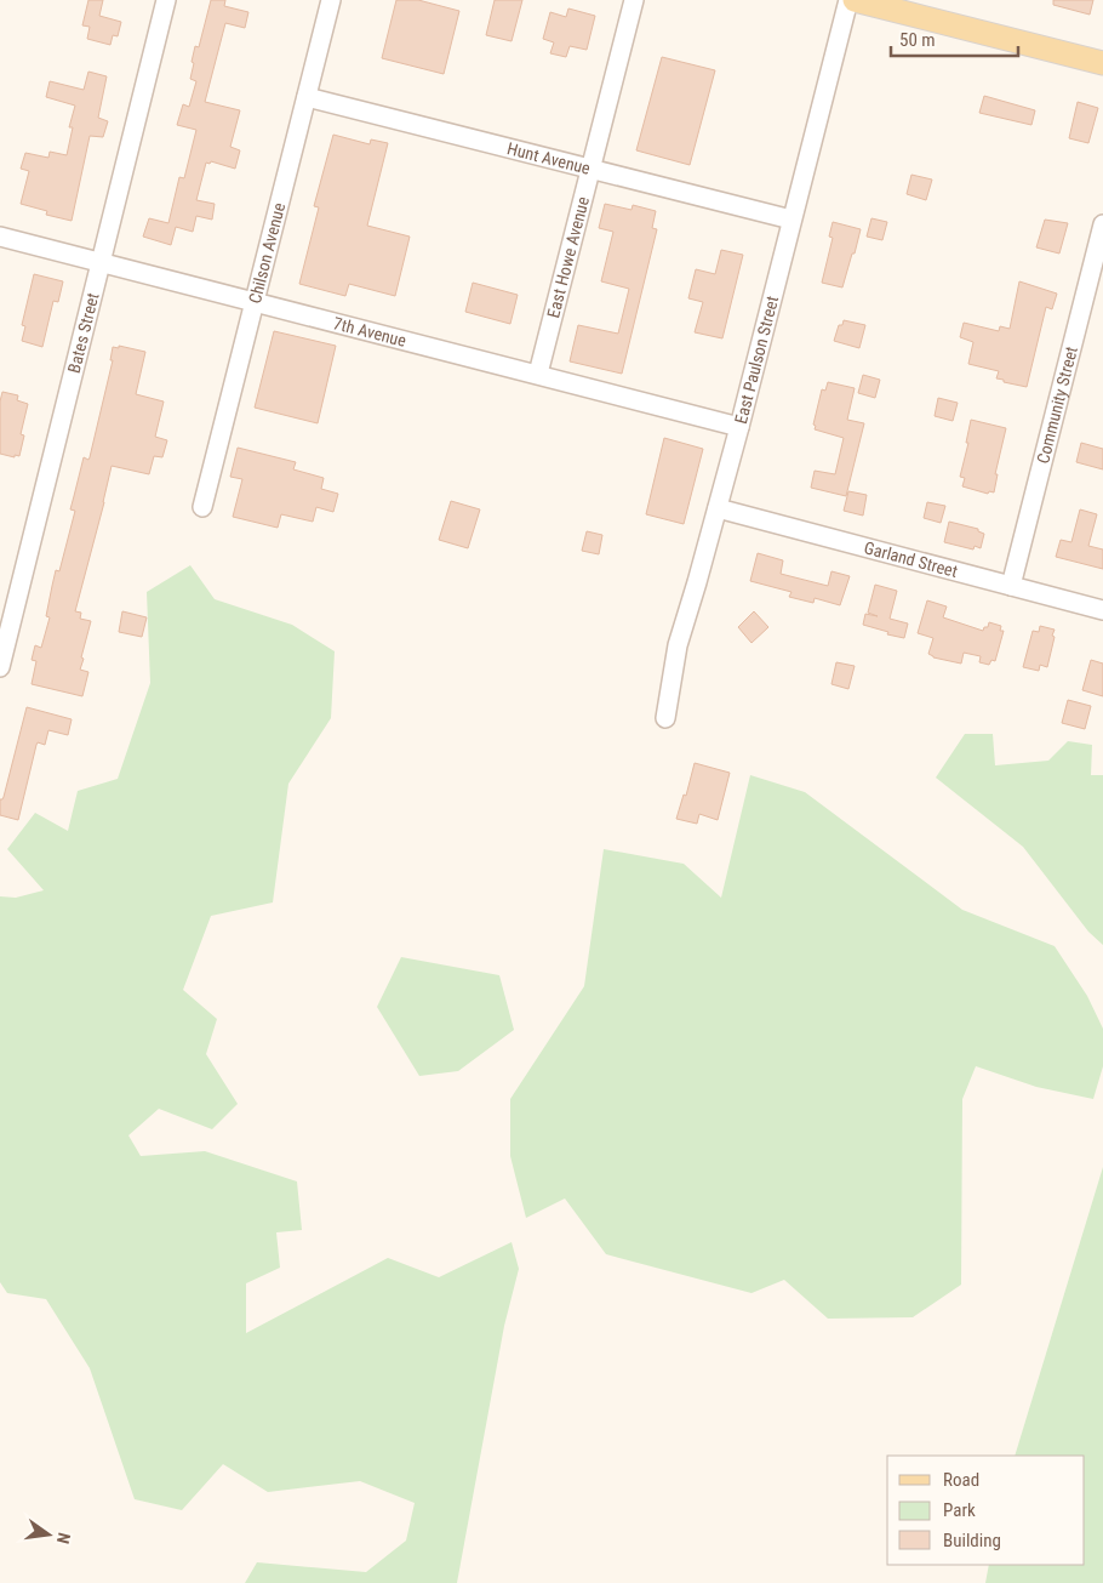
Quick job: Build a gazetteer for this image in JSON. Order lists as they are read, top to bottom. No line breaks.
{"streets":{"street":["Hunt Avenue","Chilson Avenue","East Howe Avenue","7th Avenue","Bates Street","East Paulson Street","Community Street","Garland Street"]},"crossings":[["Hunt Avenue","Chilson Avenue"],["Hunt Avenue","East Howe Avenue"],["Hunt Avenue","East Paulson Street"],["Chilson Avenue","7th Avenue"],["East Howe Avenue","7th Avenue"],["7th Avenue","Bates Street"],["7th Avenue","East Paulson Street"],["East Paulson Street","Garland Street"],["Community Street","Garland Street"]],"legend":["Road","Park","Building"],"scale_bar":"50 m","north":"right"}
